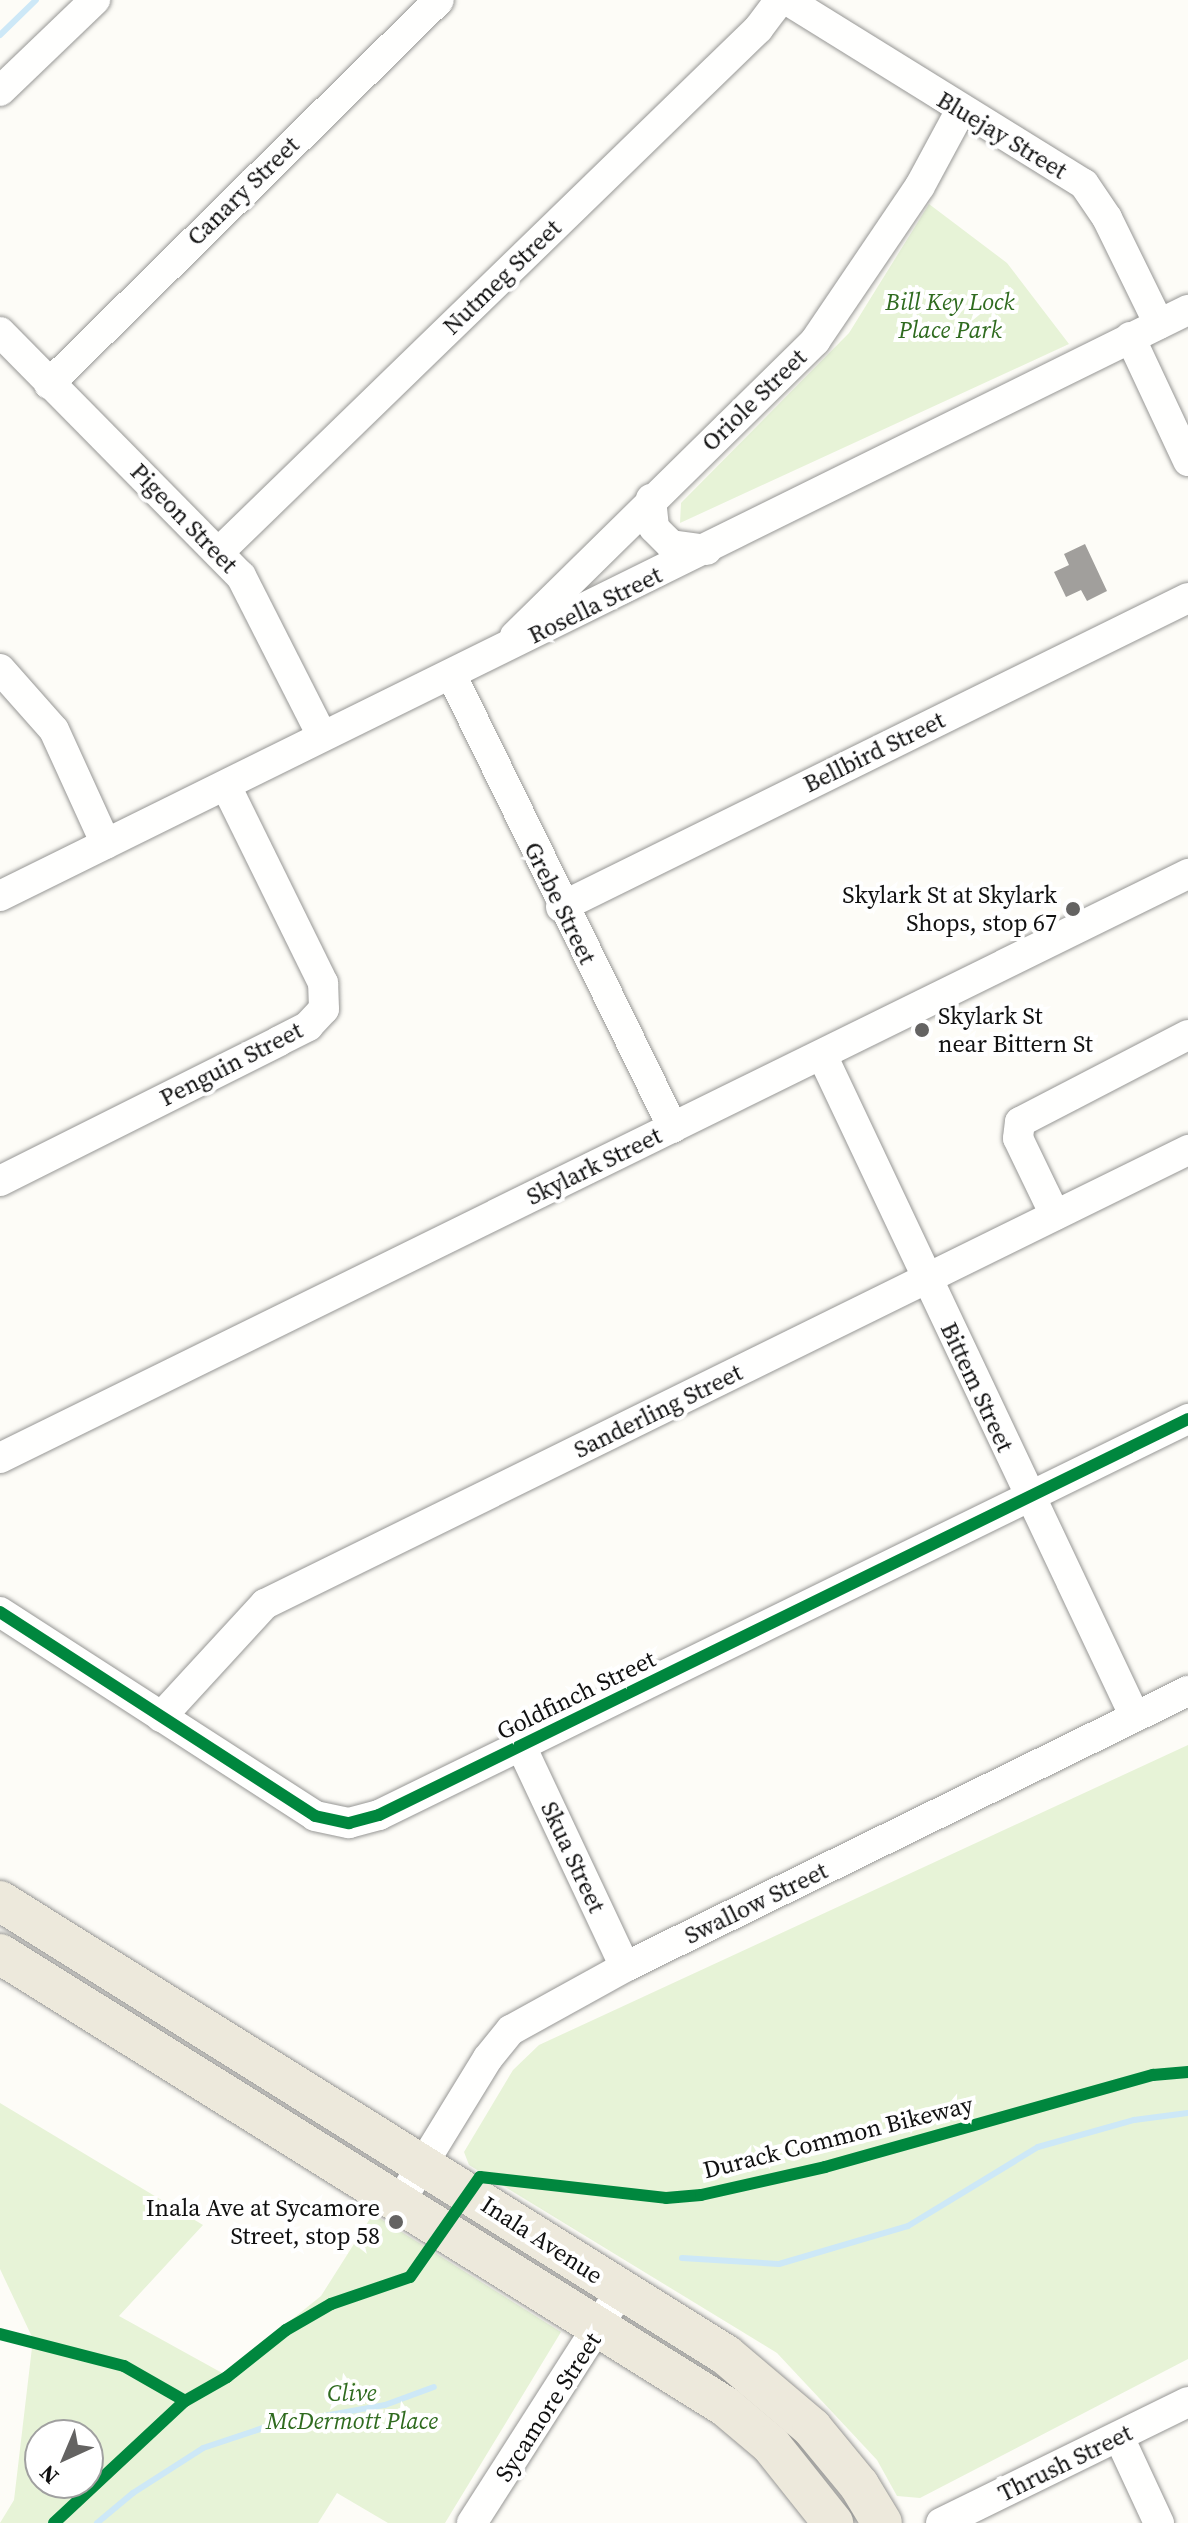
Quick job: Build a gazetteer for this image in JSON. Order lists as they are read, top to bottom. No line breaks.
{"streets":{"main road":["Inala Avenue"],"street":["Bluejay Street","Canary Street","Nutmeg Street","Oriole Street","Pigeon Street","Rosella Street","Bellbird Street","Grebe Street","Penguin Street","Skylark Street","Bittem Street","Sanderling Street","Goldfinch Street","Skua Street","Swallow Street","Sycamore Street","Thrush Street"],"cycle path":["Durack Common Bikeway"]},"crossings":[["Bluejay Street","Oriole Street"],["Bluejay Street","Rosella Street"],["Canary Street","Pigeon Street"],["Nutmeg Street","Pigeon Street"],["Oriole Street","Rosella Street"],["Pigeon Street","Rosella Street"],["Rosella Street","Grebe Street"],["Rosella Street","Penguin Street"],["Bellbird Street","Grebe Street"],["Grebe Street","Skylark Street"],["Skylark Street","Bittem Street"],["Bittem Street","Sanderling Street"],["Bittem Street","Goldfinch Street"],["Bittem Street","Swallow Street"],["Sanderling Street","Goldfinch Street"],["Goldfinch Street","Skua Street"],["Skua Street","Swallow Street"],["Swallow Street","Inala Avenue"],["Inala Avenue","Sycamore Street"]],"parks":["Bill Key Lock Place Park","Clive McDermott Place"],"places":["Skylark St at Skylark Shops, stop 67","Skylark St near Bittern St","Inala Ave at Sycamore Street, stop 58"],"north":"bottom left"}
